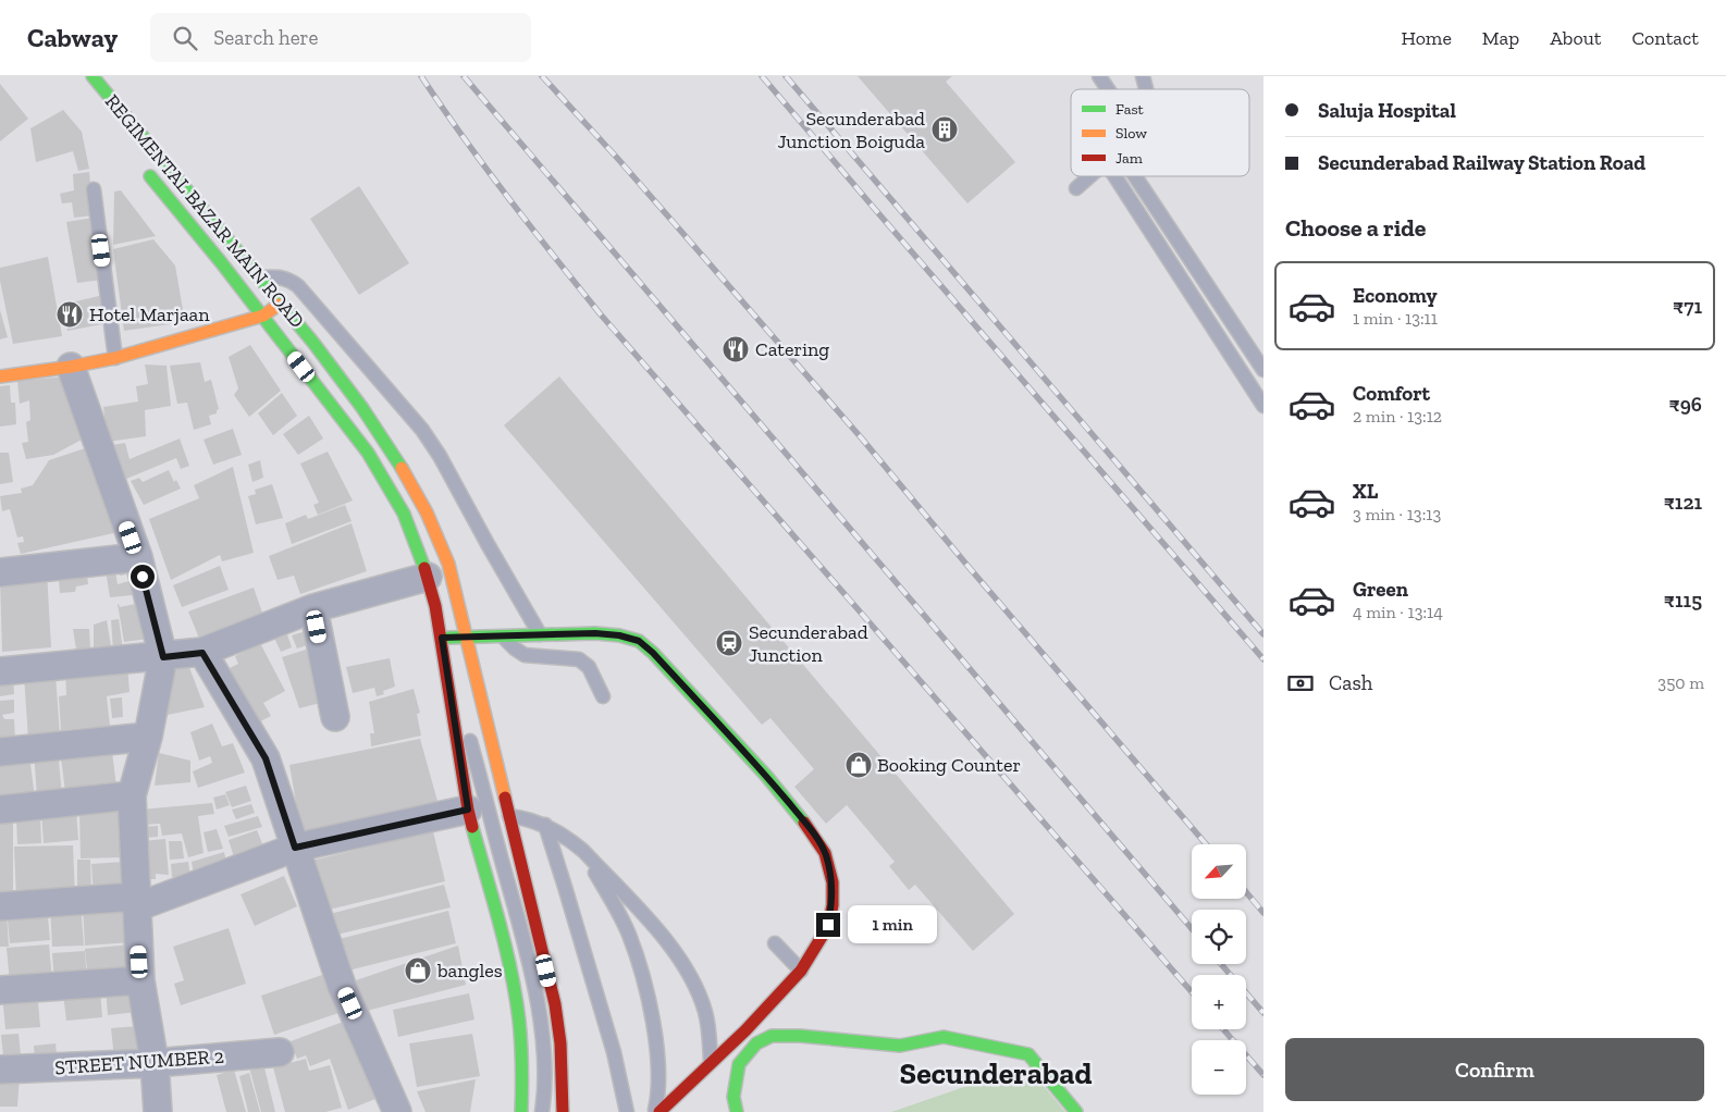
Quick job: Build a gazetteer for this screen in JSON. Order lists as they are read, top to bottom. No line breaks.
{"streets":{"main road":["REGIMENTAL BAZAR MAIN ROAD"],"street":["STREET NUMBER 2"]},"districts":["Secunderabad"],"places":{"building":["Secunderabad Junction Boiguda"],"restaurant":["Hotel Marjaan","Catering"],"station":["Secunderabad Junction"],"shop":["Booking Counter","bangles"]},"legend":["Fast","Slow","Jam"],"north":"bottom left","page":{"header":"Cabway","search":"Search here","nav":["Home","Map","About","Contact"],"banner":["Saluja Hospital","Secunderabad Railway Station Road"],"heading":"Choose a ride","list":[{"name":"Economy","note":"1 min · 13:11","value":"₹71"},{"name":"Comfort","note":"2 min · 13:12","value":"₹96"},{"name":"XL","note":"3 min · 13:13","value":"₹121"},{"name":"Green","note":"4 min · 13:14","value":"₹115"}],"pay":["Cash","350 m"],"map_buttons":["+","−"],"bubble":"1 min","buttons":"Confirm"}}
